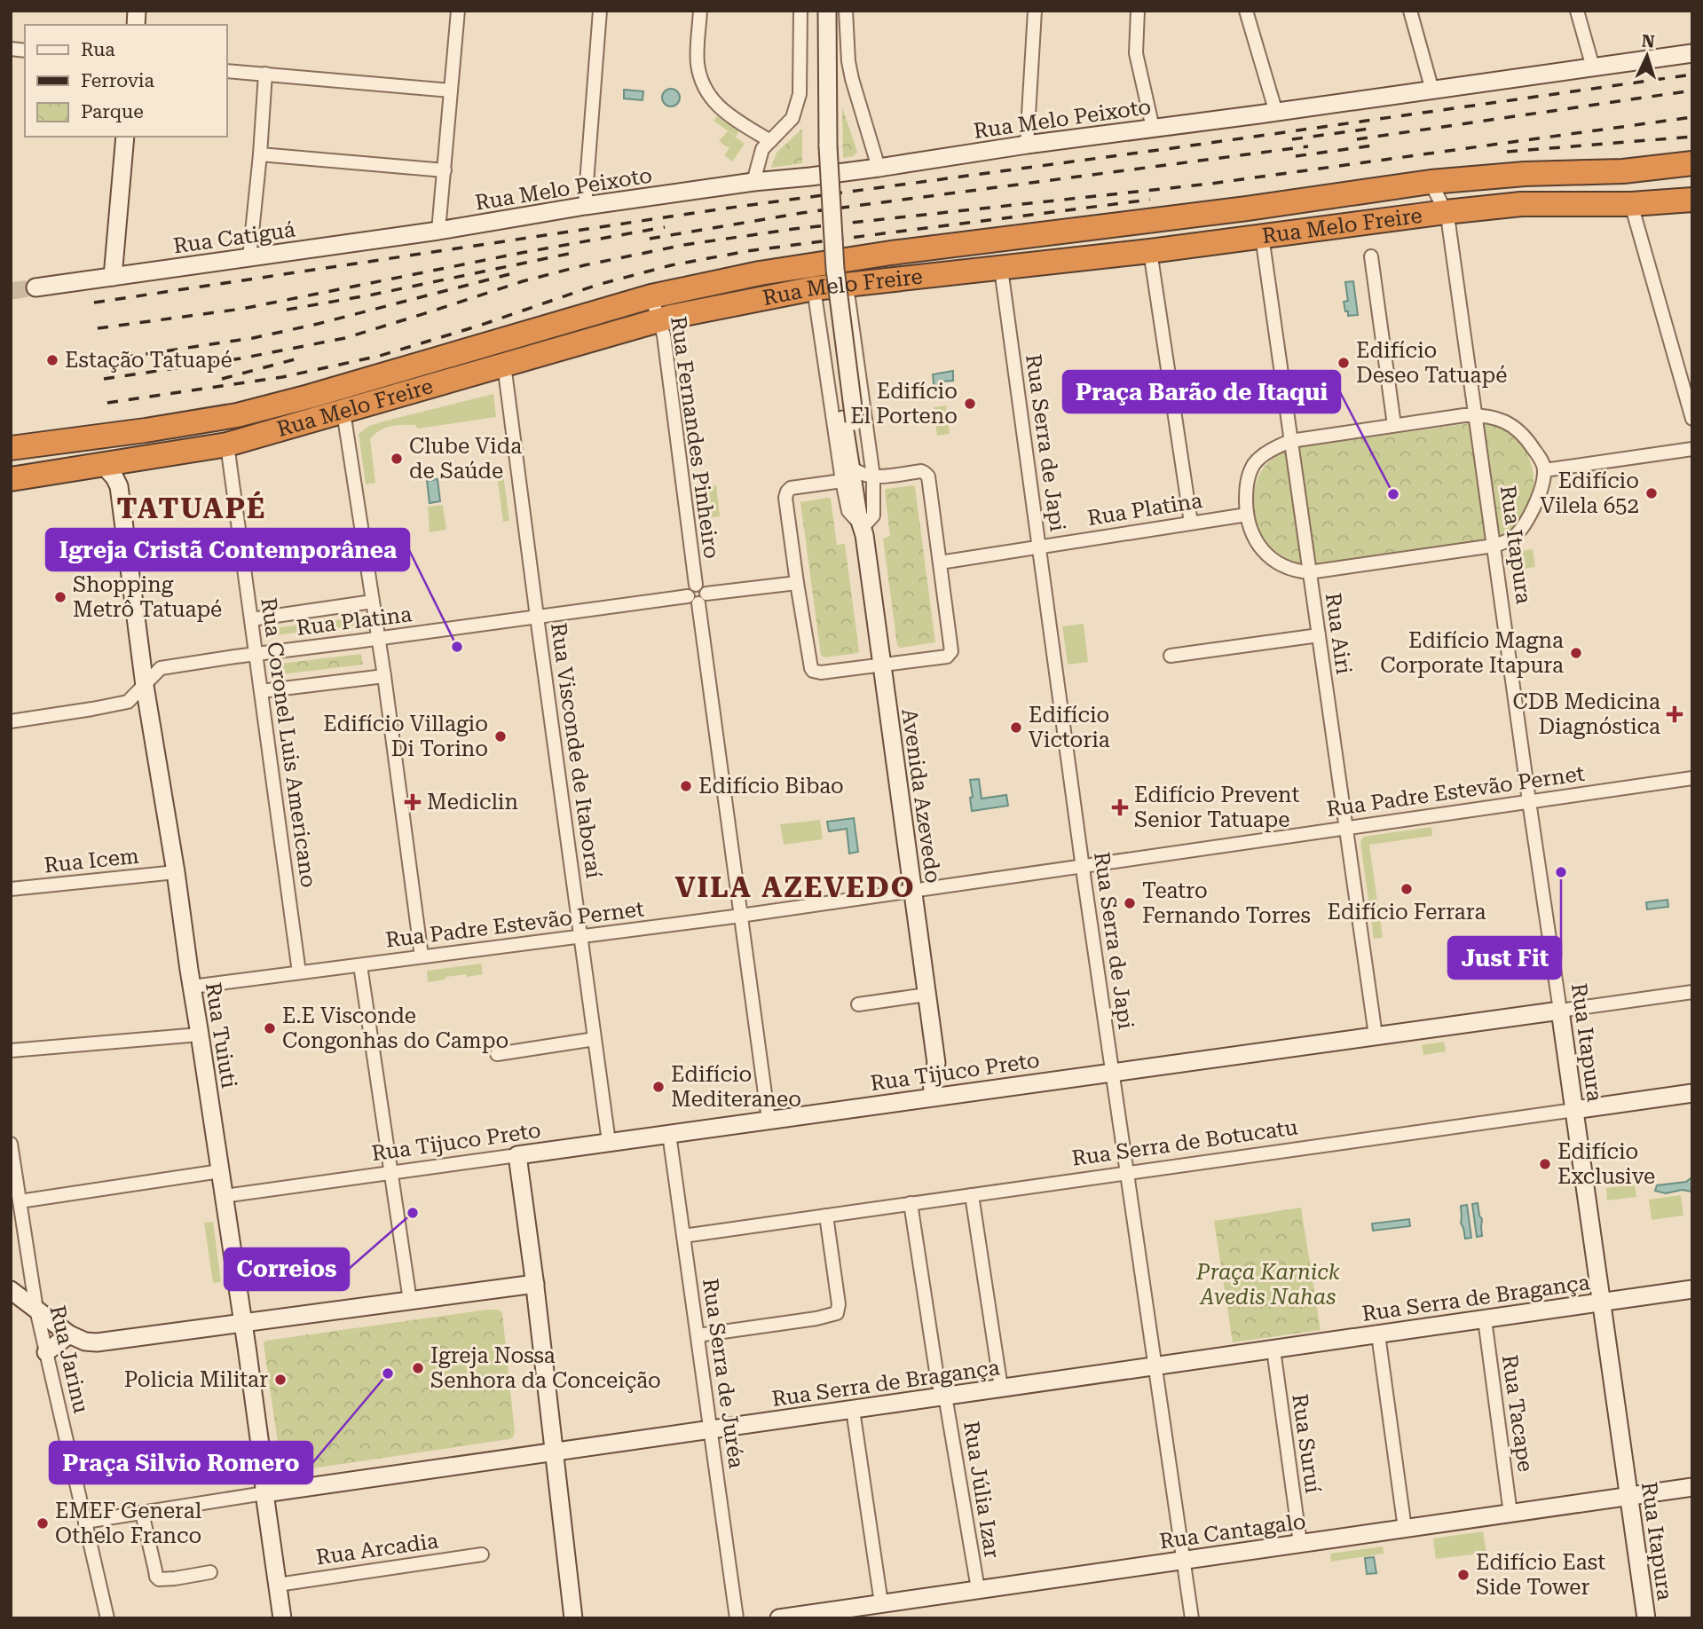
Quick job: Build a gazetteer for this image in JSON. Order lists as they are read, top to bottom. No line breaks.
{"streets":{"highway":["Rua Melo Freire"],"street":["Rua Melo Peixoto","Rua Catiguá","Rua Fernandes Pinheiro","Rua Serra de Japi","Rua Platina","Rua Itapura","Rua Airi","Rua Coronel Luis Americano","Rua Visconde de Itaboraí","Rua Padre Estevão Pernet","Avenida Azevedo","Rua Icem","Rua Tuiuti","Rua Tijuco Preto","Rua Serra de Botucatu","Rua Serra de Bragança","Rua Jarinu","Rua Serra de Juréa","Rua Tacape","Rua Suruí","Rua Júlia Izar","Rua Cantagalo","Rua Arcadia"]},"crossings":[["Rua Melo Peixoto","Rua Catiguá"],["Rua Melo Freire","Rua Fernandes Pinheiro"],["Rua Melo Freire","Rua Serra de Japi"],["Rua Melo Freire","Rua Itapura"],["Rua Melo Freire","Rua Airi"],["Rua Melo Freire","Rua Coronel Luis Americano"],["Rua Melo Freire","Rua Visconde de Itaboraí"],["Rua Melo Freire","Avenida Azevedo"],["Rua Melo Freire","Rua Tuiuti"],["Rua Fernandes Pinheiro","Rua Platina"],["Rua Serra de Japi","Rua Platina"],["Rua Serra de Japi","Rua Padre Estevão Pernet"],["Rua Serra de Japi","Rua Tijuco Preto"],["Rua Serra de Japi","Rua Serra de Botucatu"],["Rua Serra de Japi","Rua Serra de Bragança"],["Rua Serra de Japi","Rua Cantagalo"],["Rua Platina","Rua Coronel Luis Americano"],["Rua Platina","Rua Visconde de Itaboraí"],["Rua Platina","Rua Tuiuti"],["Rua Itapura","Rua Padre Estevão Pernet"],["Rua Itapura","Rua Tijuco Preto"],["Rua Itapura","Rua Serra de Botucatu"],["Rua Itapura","Rua Serra de Bragança"],["Rua Itapura","Rua Cantagalo"],["Rua Airi","Rua Padre Estevão Pernet"],["Rua Airi","Rua Tijuco Preto"],["Rua Coronel Luis Americano","Rua Padre Estevão Pernet"],["Rua Visconde de Itaboraí","Rua Padre Estevão Pernet"],["Rua Visconde de Itaboraí","Rua Tijuco Preto"],["Rua Padre Estevão Pernet","Avenida Azevedo"],["Rua Padre Estevão Pernet","Rua Tuiuti"],["Avenida Azevedo","Rua Tijuco Preto"],["Rua Icem","Rua Tuiuti"],["Rua Tuiuti","Rua Tijuco Preto"],["Rua Tuiuti","Rua Serra de Bragança"],["Rua Tuiuti","Rua Arcadia"],["Rua Tijuco Preto","Rua Serra de Juréa"],["Rua Serra de Botucatu","Rua Serra de Juréa"],["Rua Serra de Botucatu","Rua Júlia Izar"],["Rua Serra de Bragança","Rua Jarinu"],["Rua Serra de Bragança","Rua Serra de Juréa"],["Rua Serra de Bragança","Rua Tacape"],["Rua Serra de Bragança","Rua Suruí"],["Rua Serra de Bragança","Rua Júlia Izar"],["Rua Tacape","Rua Cantagalo"],["Rua Suruí","Rua Cantagalo"],["Rua Júlia Izar","Rua Cantagalo"]],"districts":["TATUAPÉ","VILA AZEVEDO"],"parks":["Praça Karnick Avedis Nahas"],"places":{"other":["Estação Tatuapé","Edifício Deseo Tatuapé","Edifício El Porteno","Clube Vida de Saúde","Edifício Vilela 652","Praça Barão de Itaqui","Shopping Metrô Tatuapé","Igreja Cristã Contemporânea","Edifício Magna Corporate Itapura","Edifício Victoria","Edifício Villagio Di Torino","Edifício Bibao","Just Fit","Edifício Ferrara","Teatro Fernando Torres","E.E Visconde Congonhas do Campo","Edifício Mediteraneo","Edifício Exclusive","Correios","Igreja Nossa Senhora da Conceição","Praça Silvio Romero","Policia Militar","EMEF General Othelo Franco","Edifício East Side Tower"],"health":["CDB Medicina Diagnóstica","Mediclin","Edifício Prevent Senior Tatuape"]},"legend":["Rua","Ferrovia","Parque"],"north":"top"}
